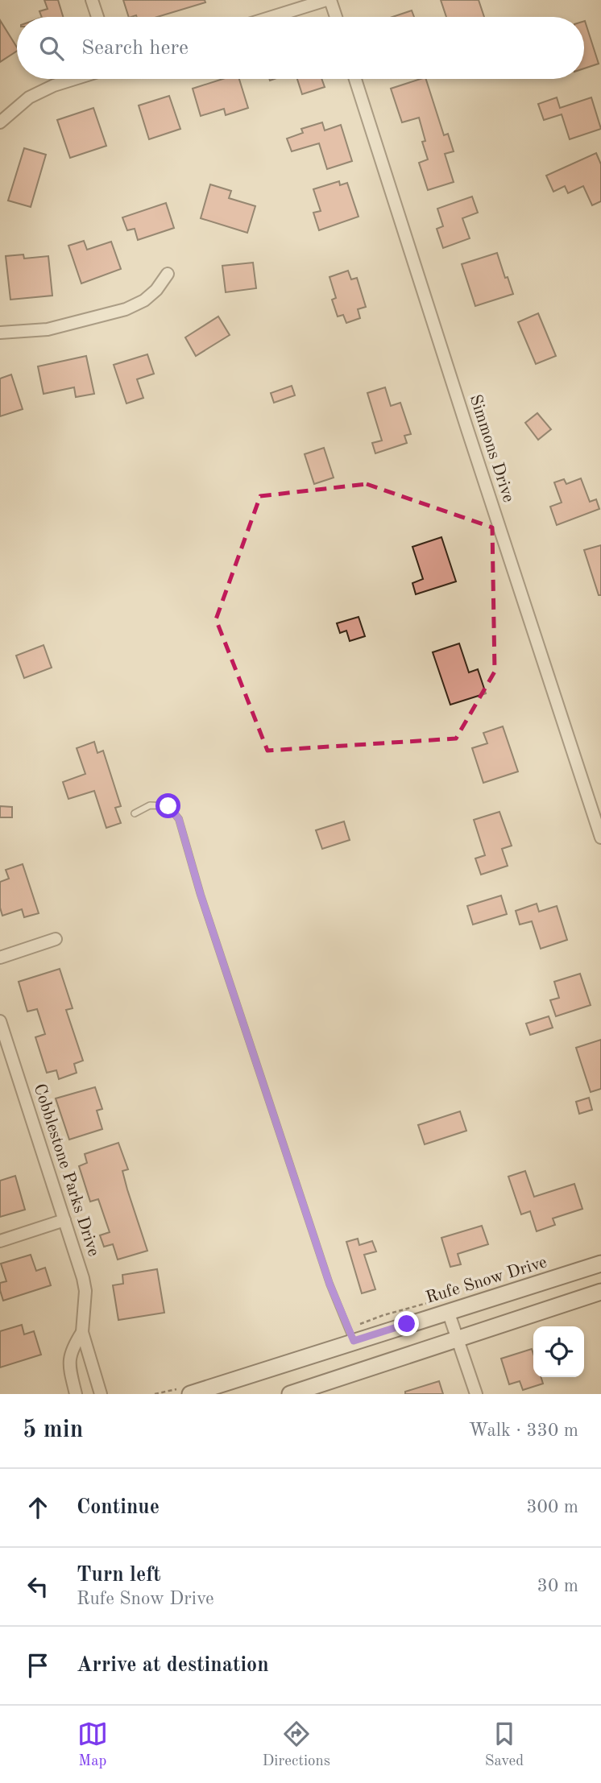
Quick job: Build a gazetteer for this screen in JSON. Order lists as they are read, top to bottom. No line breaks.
{"streets":{"main road":["Rufe Snow Drive"],"street":["Simmons Drive","Cobblestone Parks Drive"]},"page":{"search":"Search here","heading":["5 min","Walk · 330 m"],"list":[["Continue","300 m"],["Turn left","Rufe Snow Drive","30 m"],"Arrive at destination"],"nav":["Map","Directions","Saved"]}}
